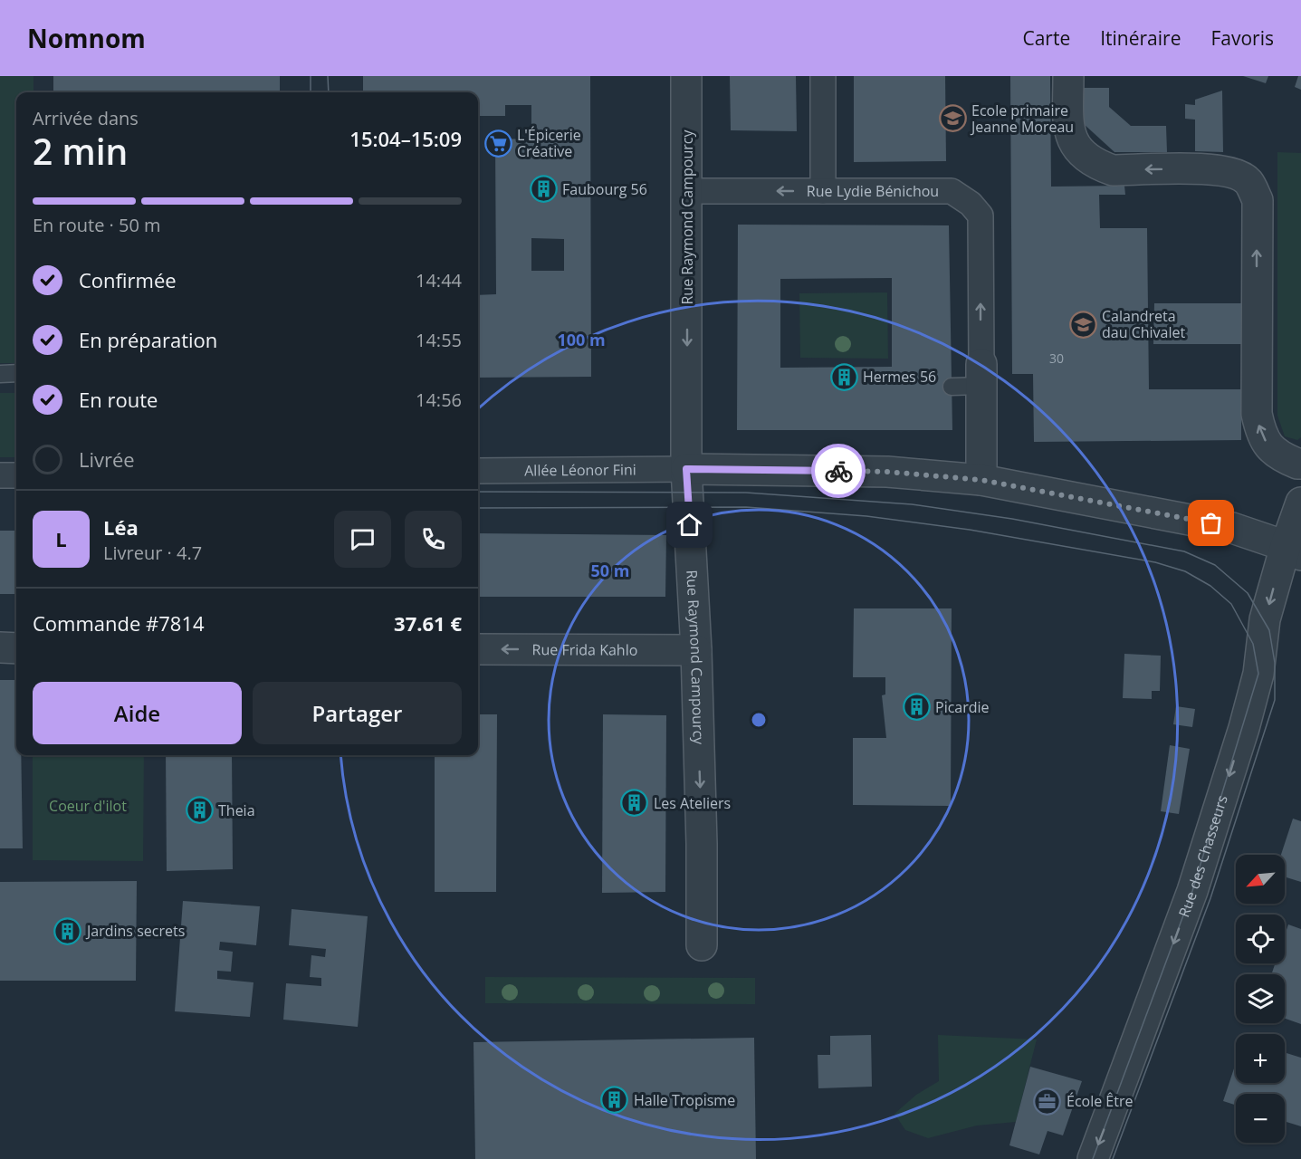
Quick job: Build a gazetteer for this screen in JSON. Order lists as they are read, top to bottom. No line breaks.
{"streets":{"street":["Rue Lydie Bénichou","Rue Raymond Campourcy","Allée Léonor Fini","Rue Frida Kahlo","Rue des Chasseurs"]},"crossings":[["Rue Lydie Bénichou","Rue Raymond Campourcy"],["Rue Raymond Campourcy","Allée Léonor Fini"],["Rue Raymond Campourcy","Rue Frida Kahlo"]],"one_way":["Rue Raymond Campourcy","Rue Frida Kahlo","Rue des Chasseurs"],"parks":["Coeur d'ilot"],"places":{"school or university":["Ecole primaire Jeanne Moreau","Calandreta dau Chivalet"],"supermarket":["L'Épicerie Créative"],"building":["Faubourg 56","Hermes 56","Picardie","Les Ateliers","Theia","Jardins secrets","Halle Tropisme"],"office":["École Être"]},"house_numbers":["30"],"north":"bottom left","page":{"header":"Nomnom","nav":["Carte","Itinéraire","Favoris"],"heading":["2 min","Arrivée dans","15:04–15:09"],"panel":["Léa","Livreur · 4.7","Commande #7814","37.61 €"],"bar":"En route · 50 m","list":[["Confirmée","14:44"],["En préparation","14:55"],["En route","14:56"],"Livrée"],"round":"L","buttons":["Aide","Partager"],"map_buttons":["+","−"]},"rings":["100 m","50 m"]}
